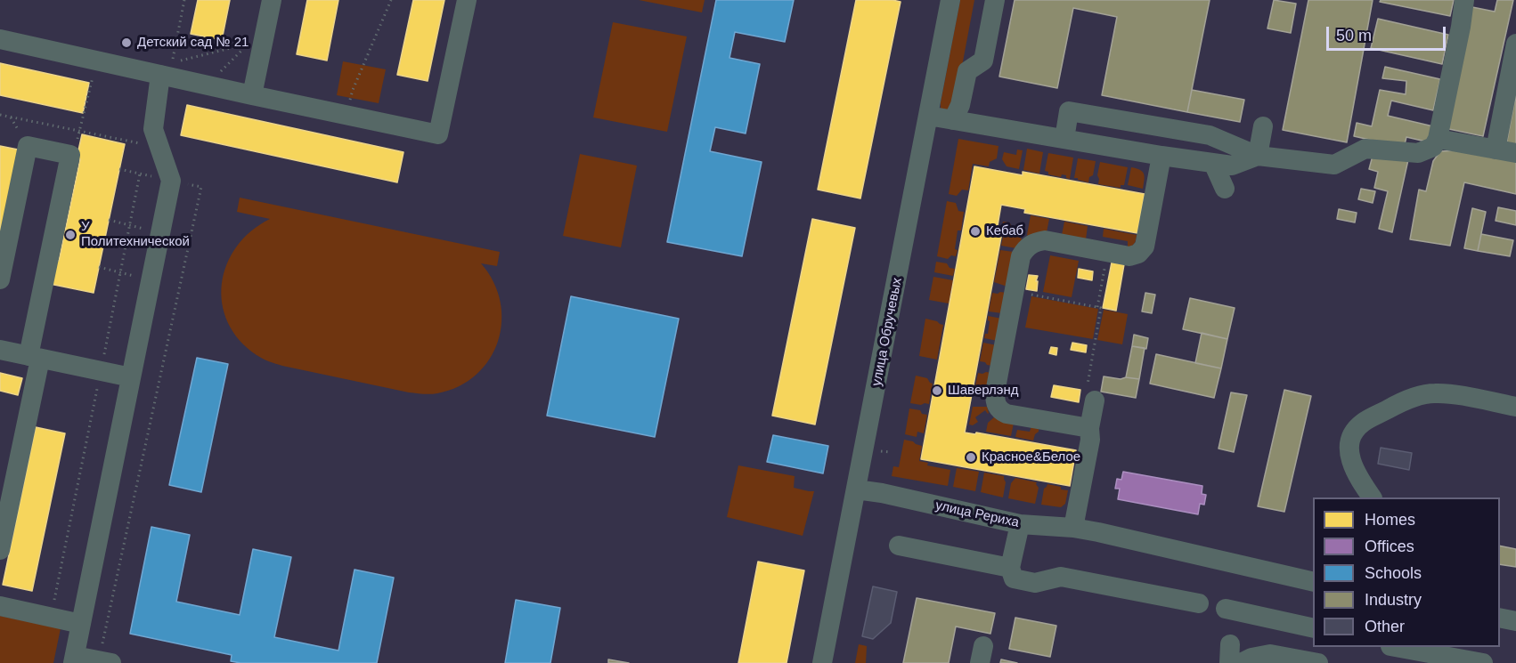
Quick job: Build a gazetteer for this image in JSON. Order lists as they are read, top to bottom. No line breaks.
{"streets":{"street":["улица Обручевых","улица Рериха"]},"crossings":[["улица Обручевых","улица Рериха"]],"places":["Детский сад № 21","Кебаб","У Политехнической","Шаверлэнд","Красное&Белое"],"legend":["Homes","Offices","Schools","Industry","Other"],"scale_bar":"50 m"}
